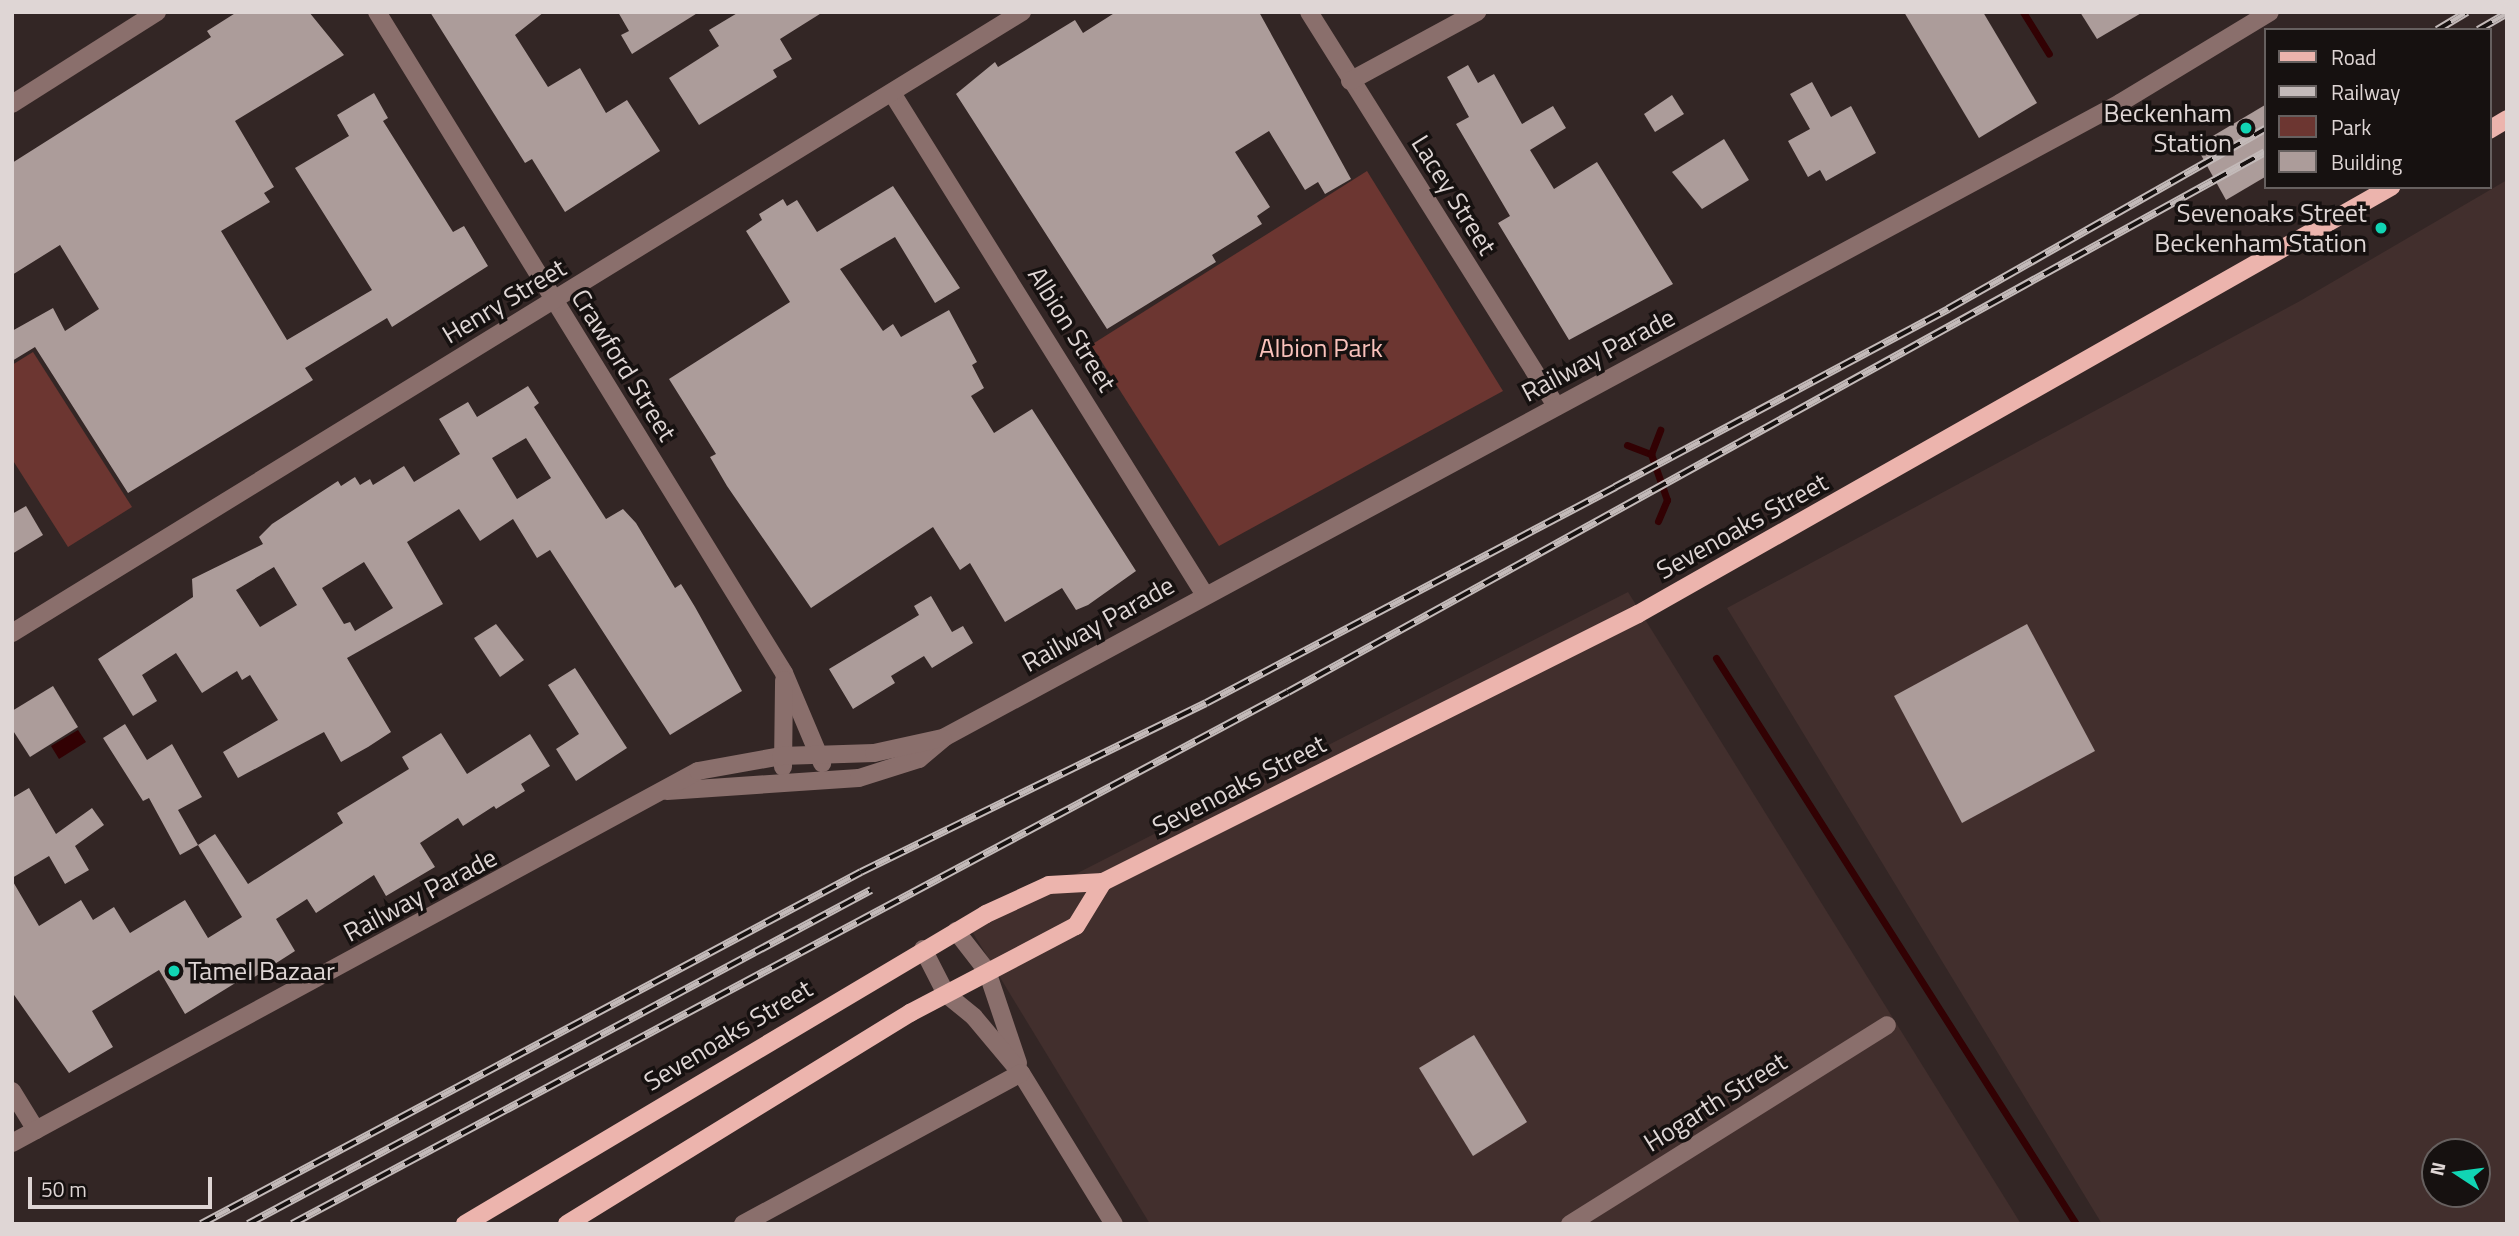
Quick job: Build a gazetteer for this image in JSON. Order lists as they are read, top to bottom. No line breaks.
{"streets":{"main road":["Sevenoaks Street"],"street":["Lacey Street","Henry Street","Albion Street","Railway Parade","Crawford Street","Hogarth Street"]},"crossings":[["Lacey Street","Railway Parade"],["Henry Street","Albion Street"],["Henry Street","Crawford Street"],["Albion Street","Railway Parade"],["Railway Parade","Crawford Street"]],"parks":["Albion Park"],"places":["Beckenham Station","Sevenoaks Street Beckenham Station","Tamel Bazaar"],"legend":["Road","Railway","Park","Building"],"scale_bar":"50 m","north":"left"}
